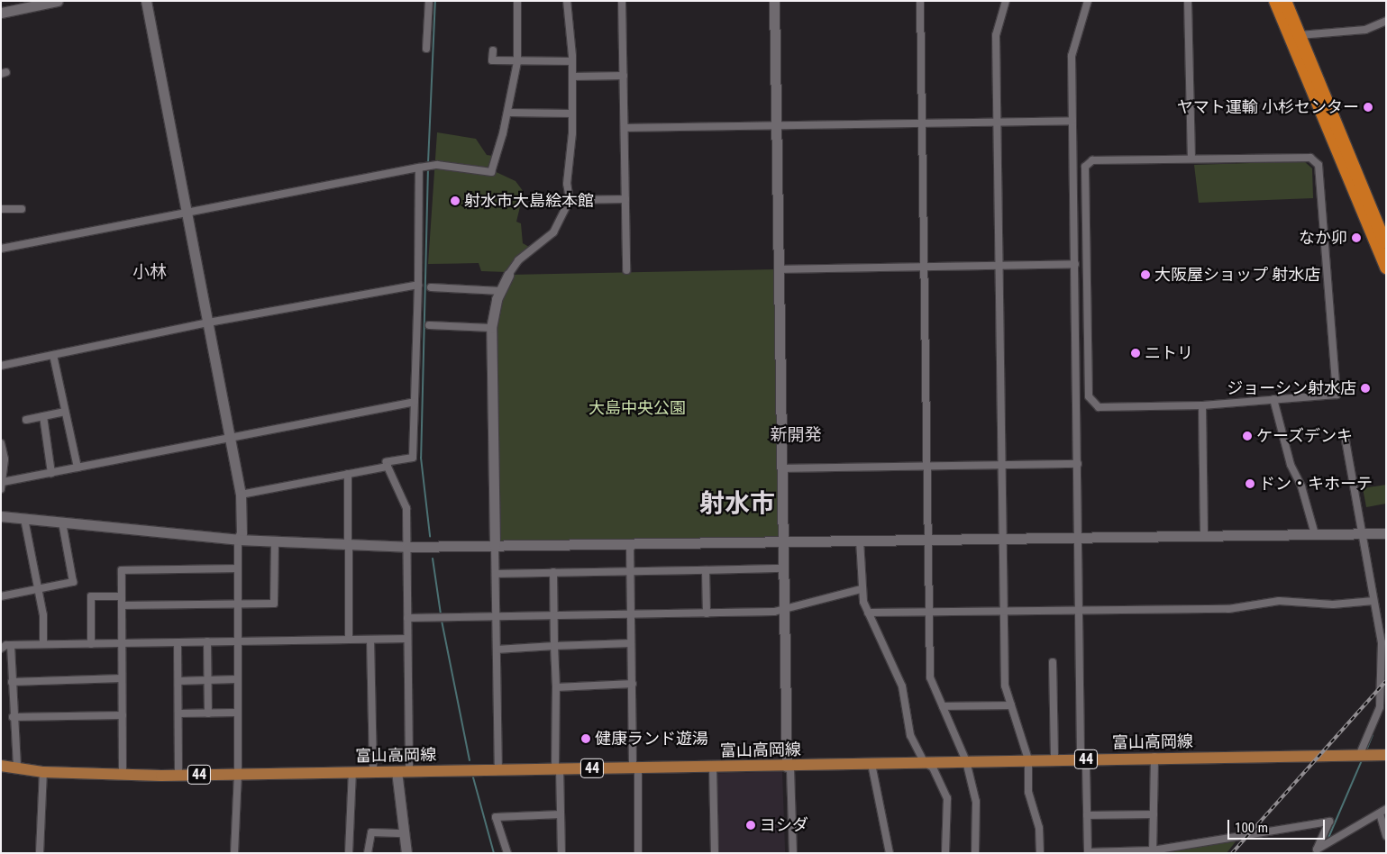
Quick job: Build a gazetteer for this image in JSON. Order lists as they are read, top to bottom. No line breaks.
{"streets":{"main road":["富山高岡線","44"]},"districts":["小林","新開発","射水市"],"parks":["大島中央公園"],"places":["ヤマト運輸 小杉センター","射水市大島絵本館","なか卯","大阪屋ショップ 射水店","ニトリ","ジョーシン射水店","ケーズデンキ","ドン・キホーテ","健康ランド遊湯","ヨシダ"],"scale_bar":"100 m"}
